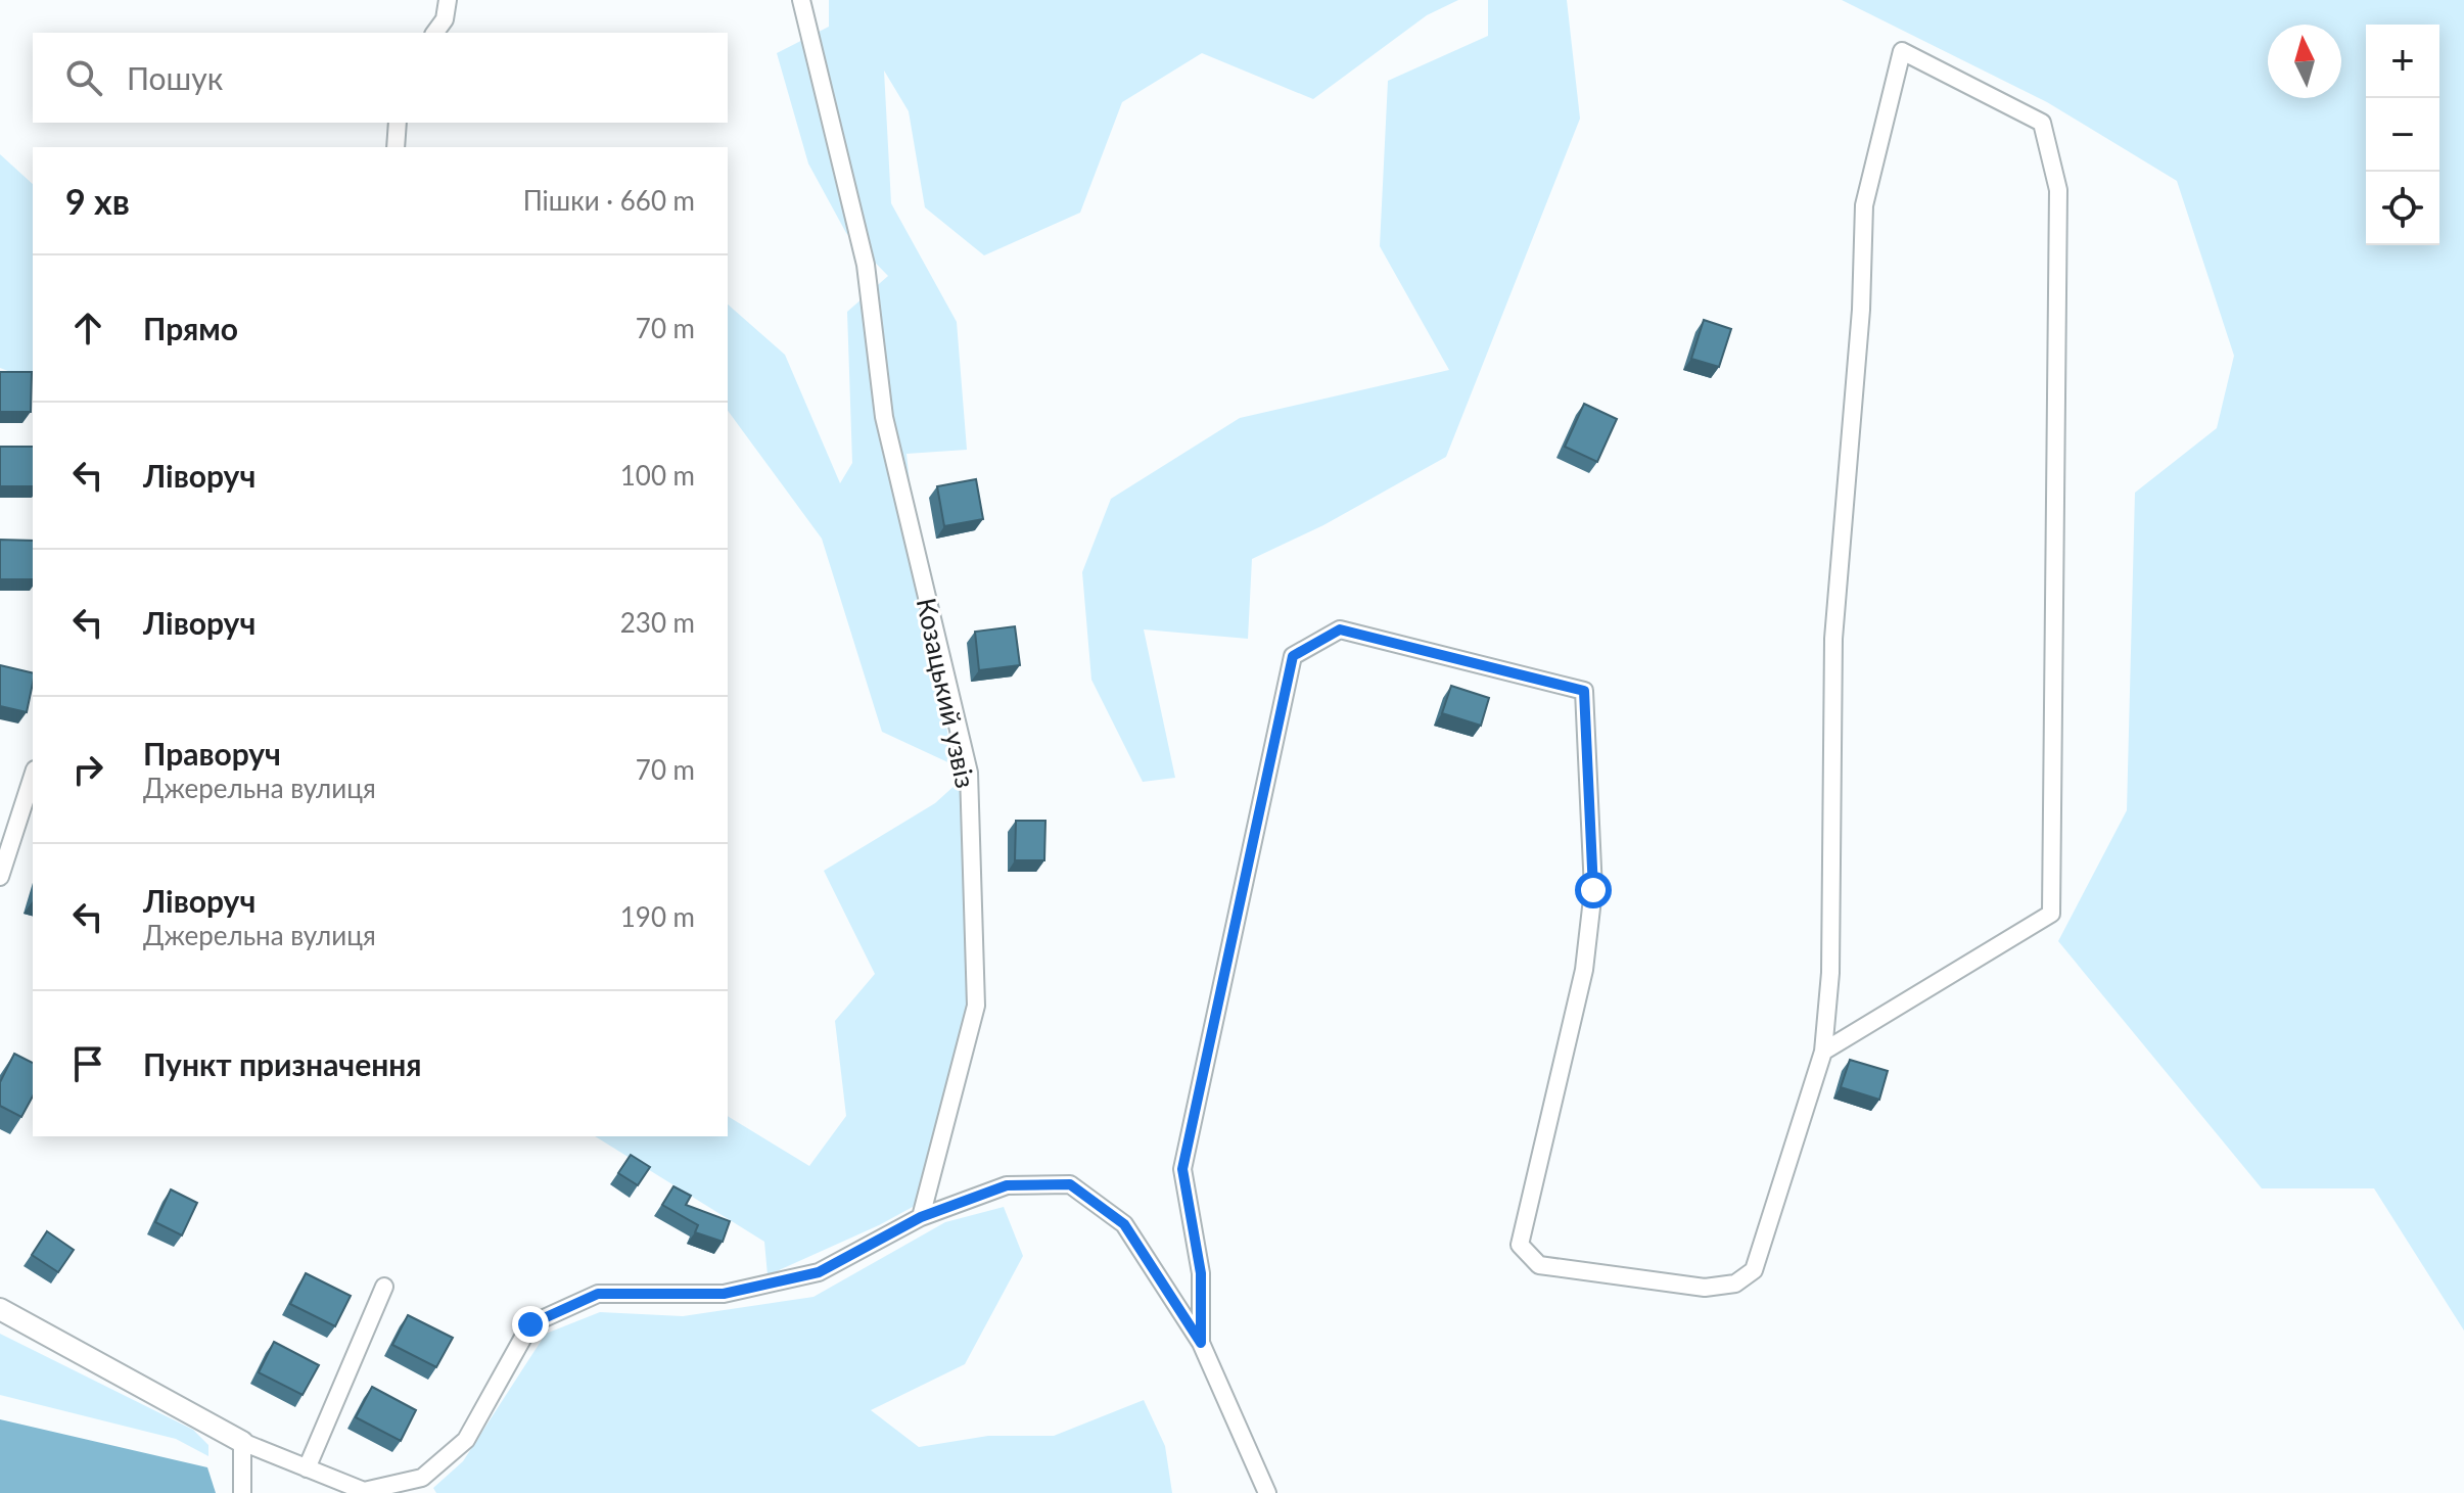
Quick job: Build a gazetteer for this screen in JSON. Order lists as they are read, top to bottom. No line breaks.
{"streets":{"street":["Козацький узвіз"]},"north":"top","page":{"map_buttons":["+","−"],"search":"Пошук","heading":["9 хв","Пішки · 660 m"],"list":[["Прямо","70 m"],["Ліворуч","100 m"],["Ліворуч","230 m"],["Праворуч","Джерельна вулиця","70 m"],["Ліворуч","Джерельна вулиця","190 m"],"Пункт призначення"]}}
